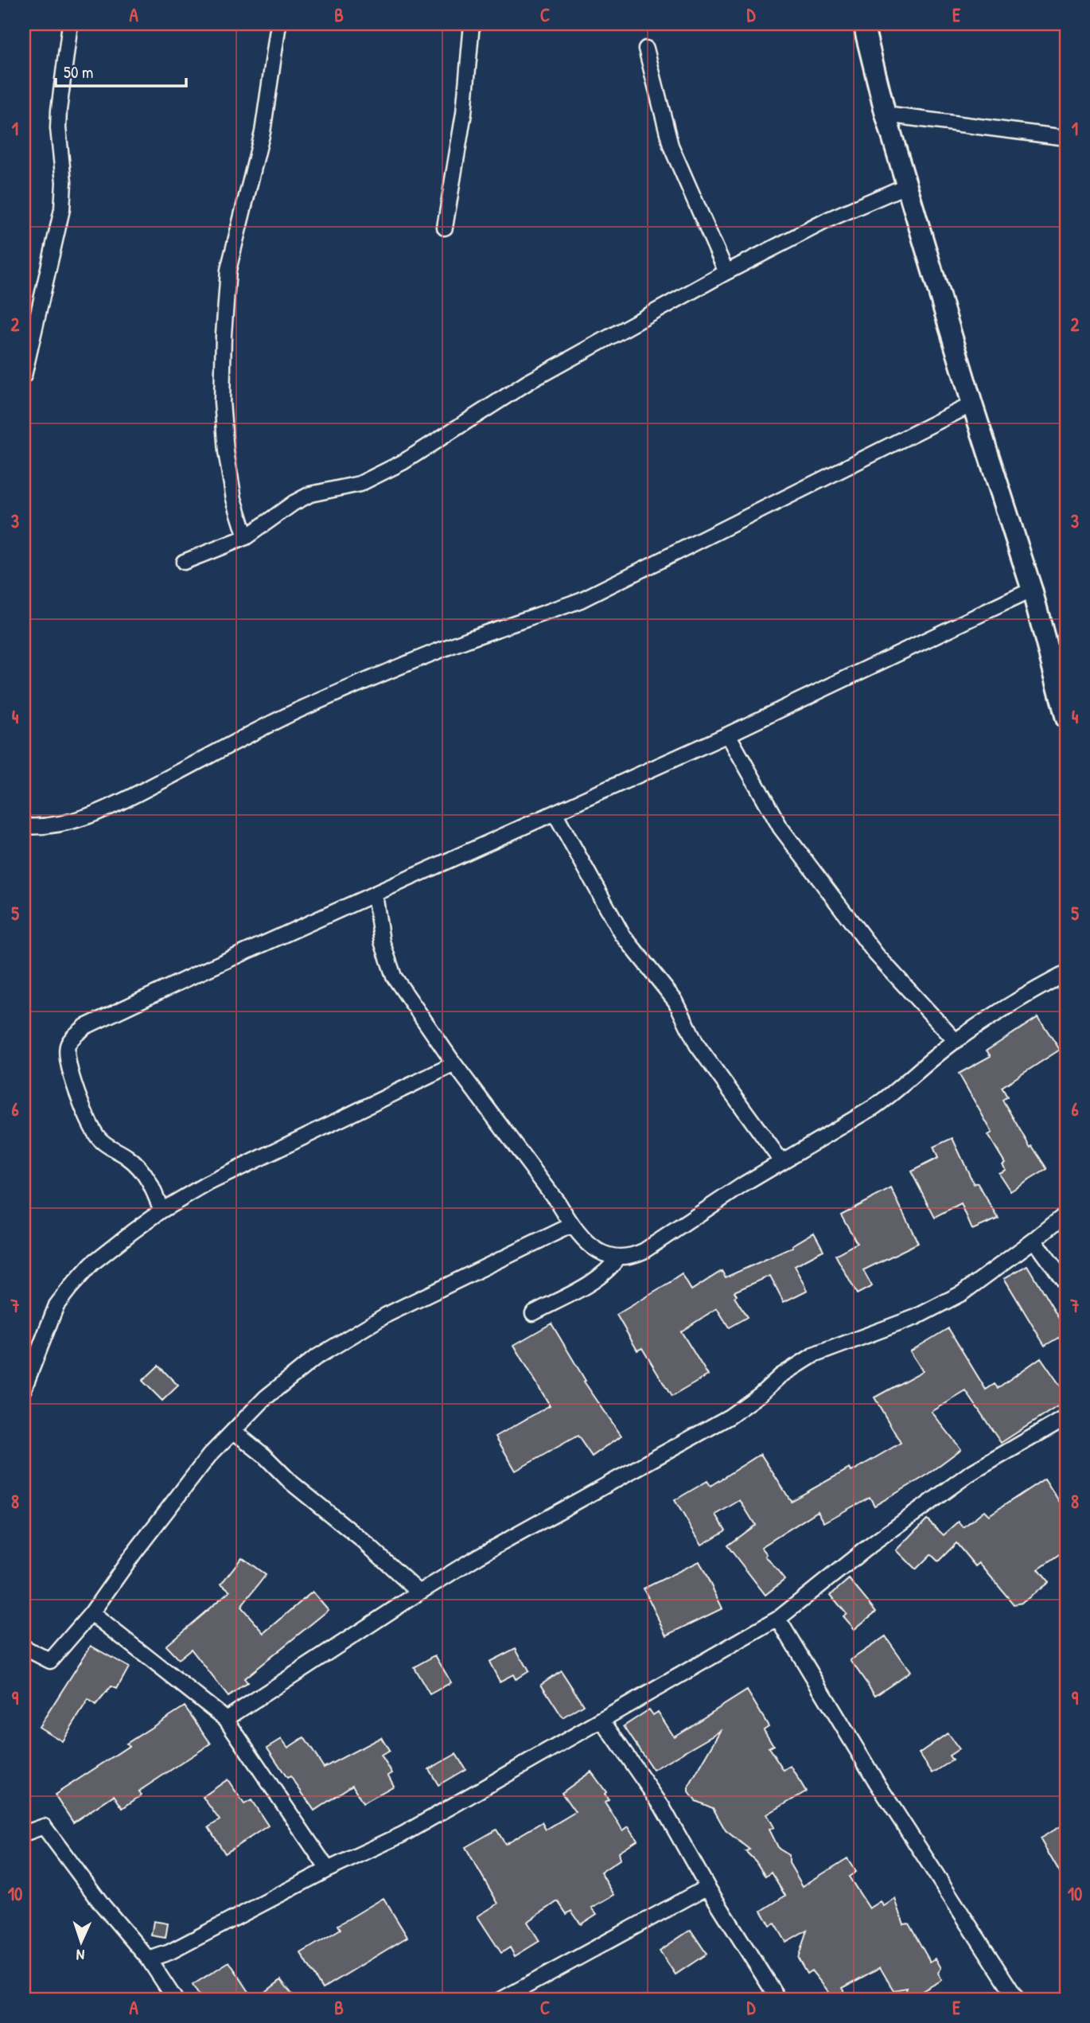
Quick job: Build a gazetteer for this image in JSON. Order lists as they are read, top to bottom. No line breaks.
{"scale_bar":"50 m","north":"bottom","grid":{"columns":["A","B","C","D","E"],"rows":["1","2","3","4","5","6","7","8","9","10"]}}
